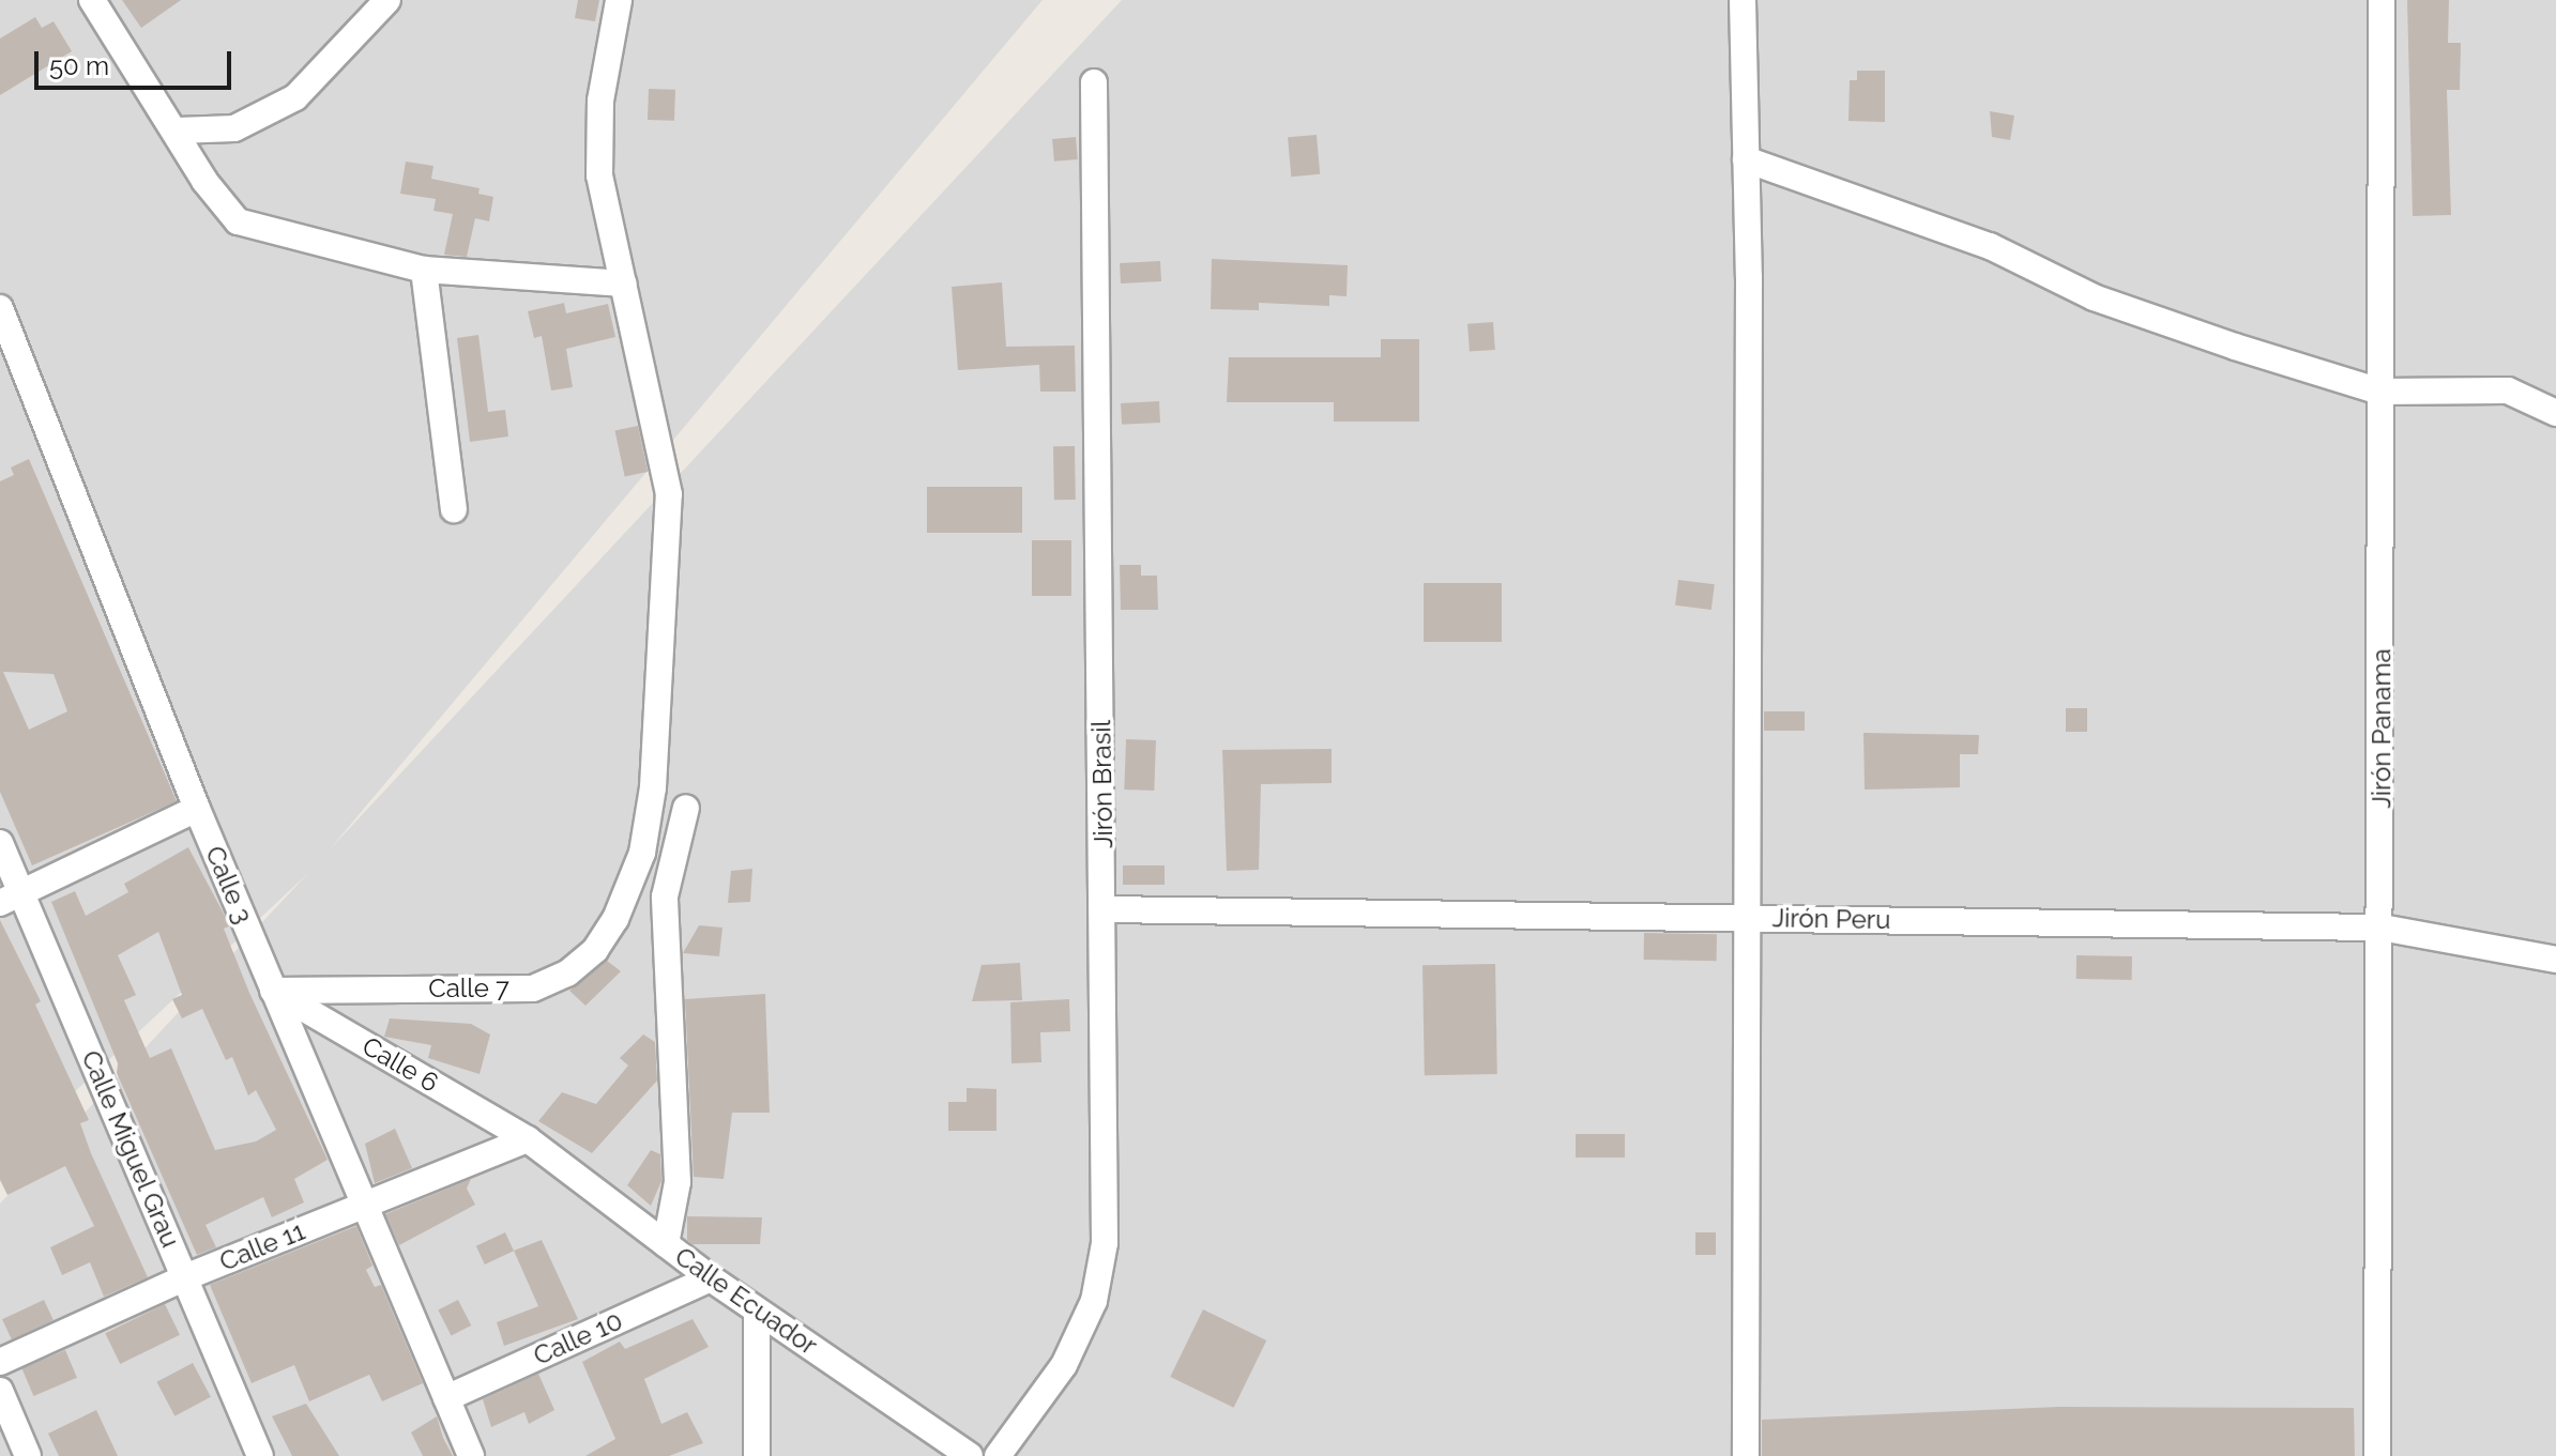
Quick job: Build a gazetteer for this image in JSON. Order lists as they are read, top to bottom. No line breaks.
{"streets":{"street":["Jirón Panama","Jirón Brasil","Calle 3","Jirón Peru","Calle 7","Calle 6","Calle Miguel Grau","Calle 11","Calle Ecuador","Calle 10"]},"crossings":[["Jirón Panama","Jirón Peru"],["Jirón Brasil","Jirón Peru"],["Calle 3","Calle 7"],["Calle 3","Calle 6"],["Calle 3","Calle 11"],["Calle 3","Calle 10"],["Calle 7","Calle 6"],["Calle 6","Calle 11"],["Calle 6","Calle Ecuador"],["Calle Miguel Grau","Calle 11"],["Calle 11","Calle Ecuador"],["Calle Ecuador","Calle 10"]],"scale_bar":"50 m"}
